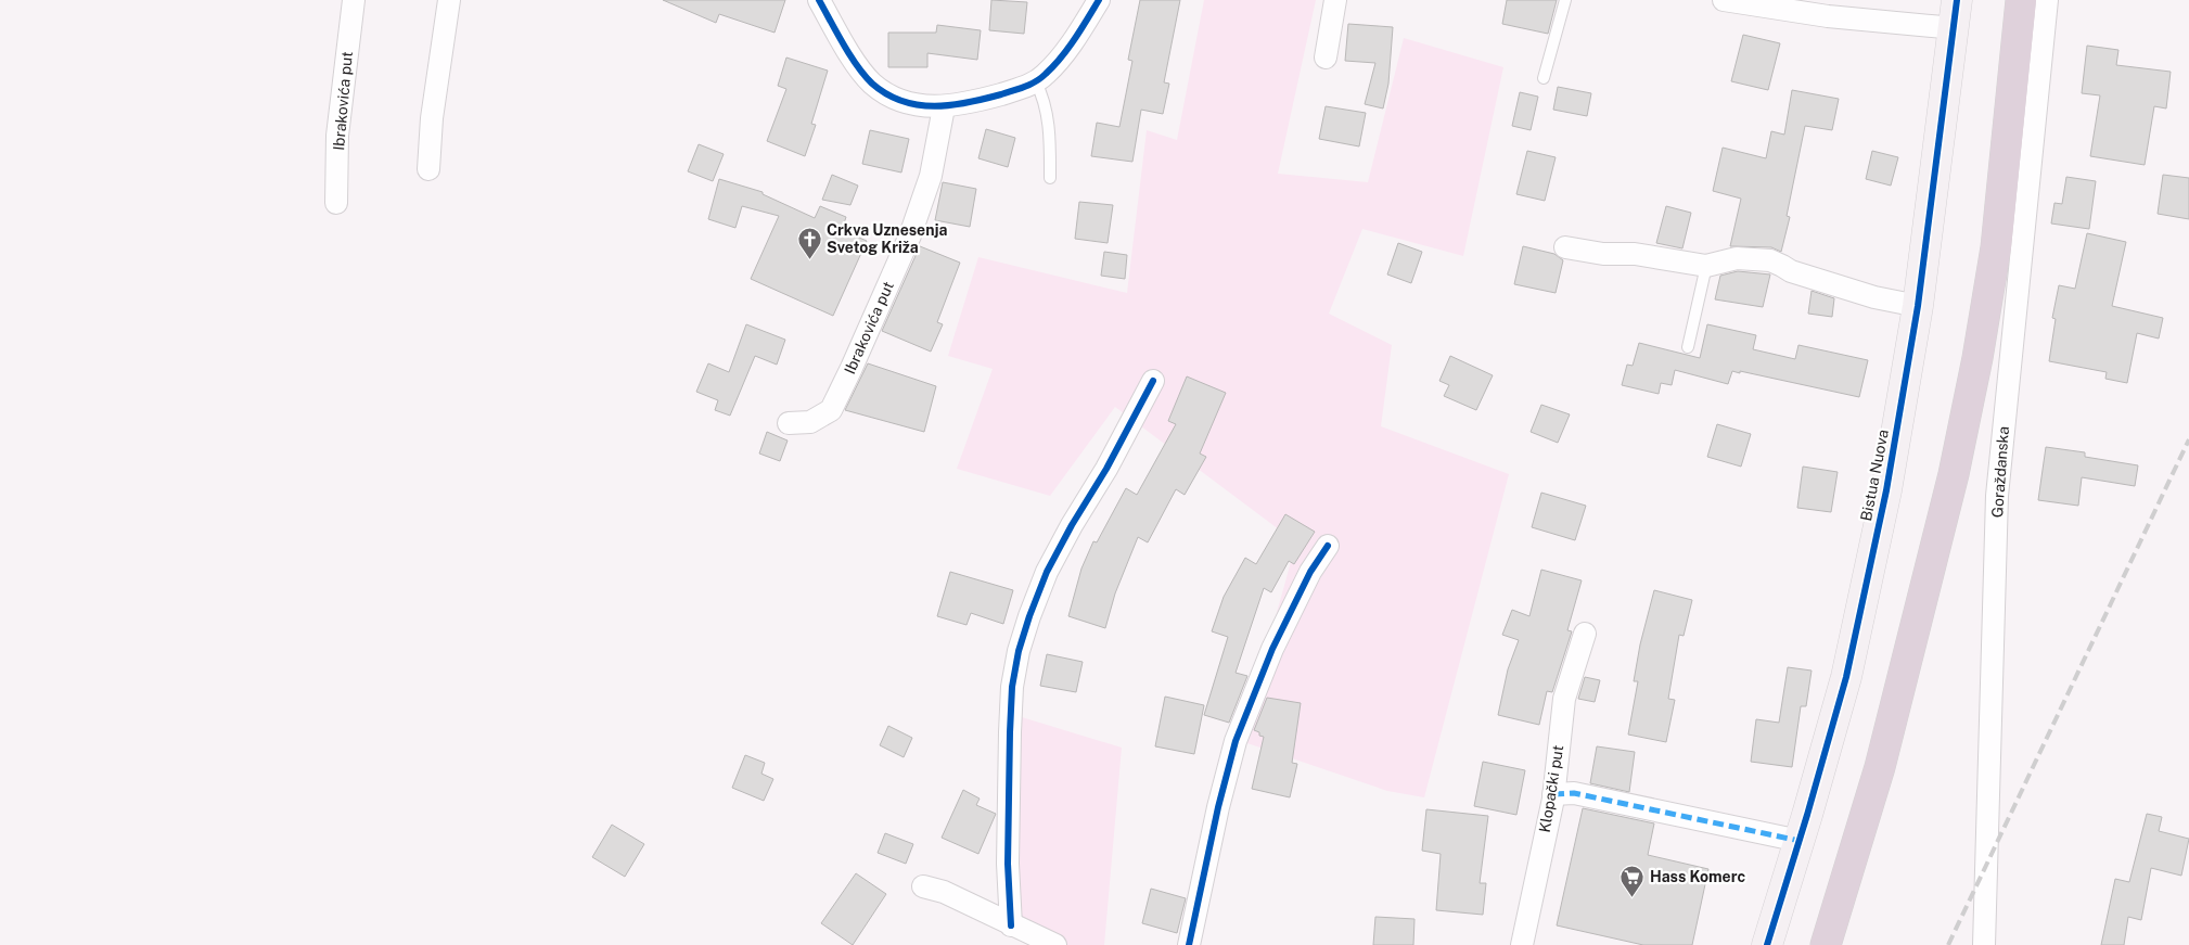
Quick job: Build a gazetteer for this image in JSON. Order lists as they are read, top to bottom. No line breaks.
{"streets":{"street":["Ibrakovića put","Goraždanska","Bistua Nuova","Klopački put"]},"places":{"church":["Crkva Uznesenja Svetog Križa"],"supermarket":["Hass Komerc"]}}
